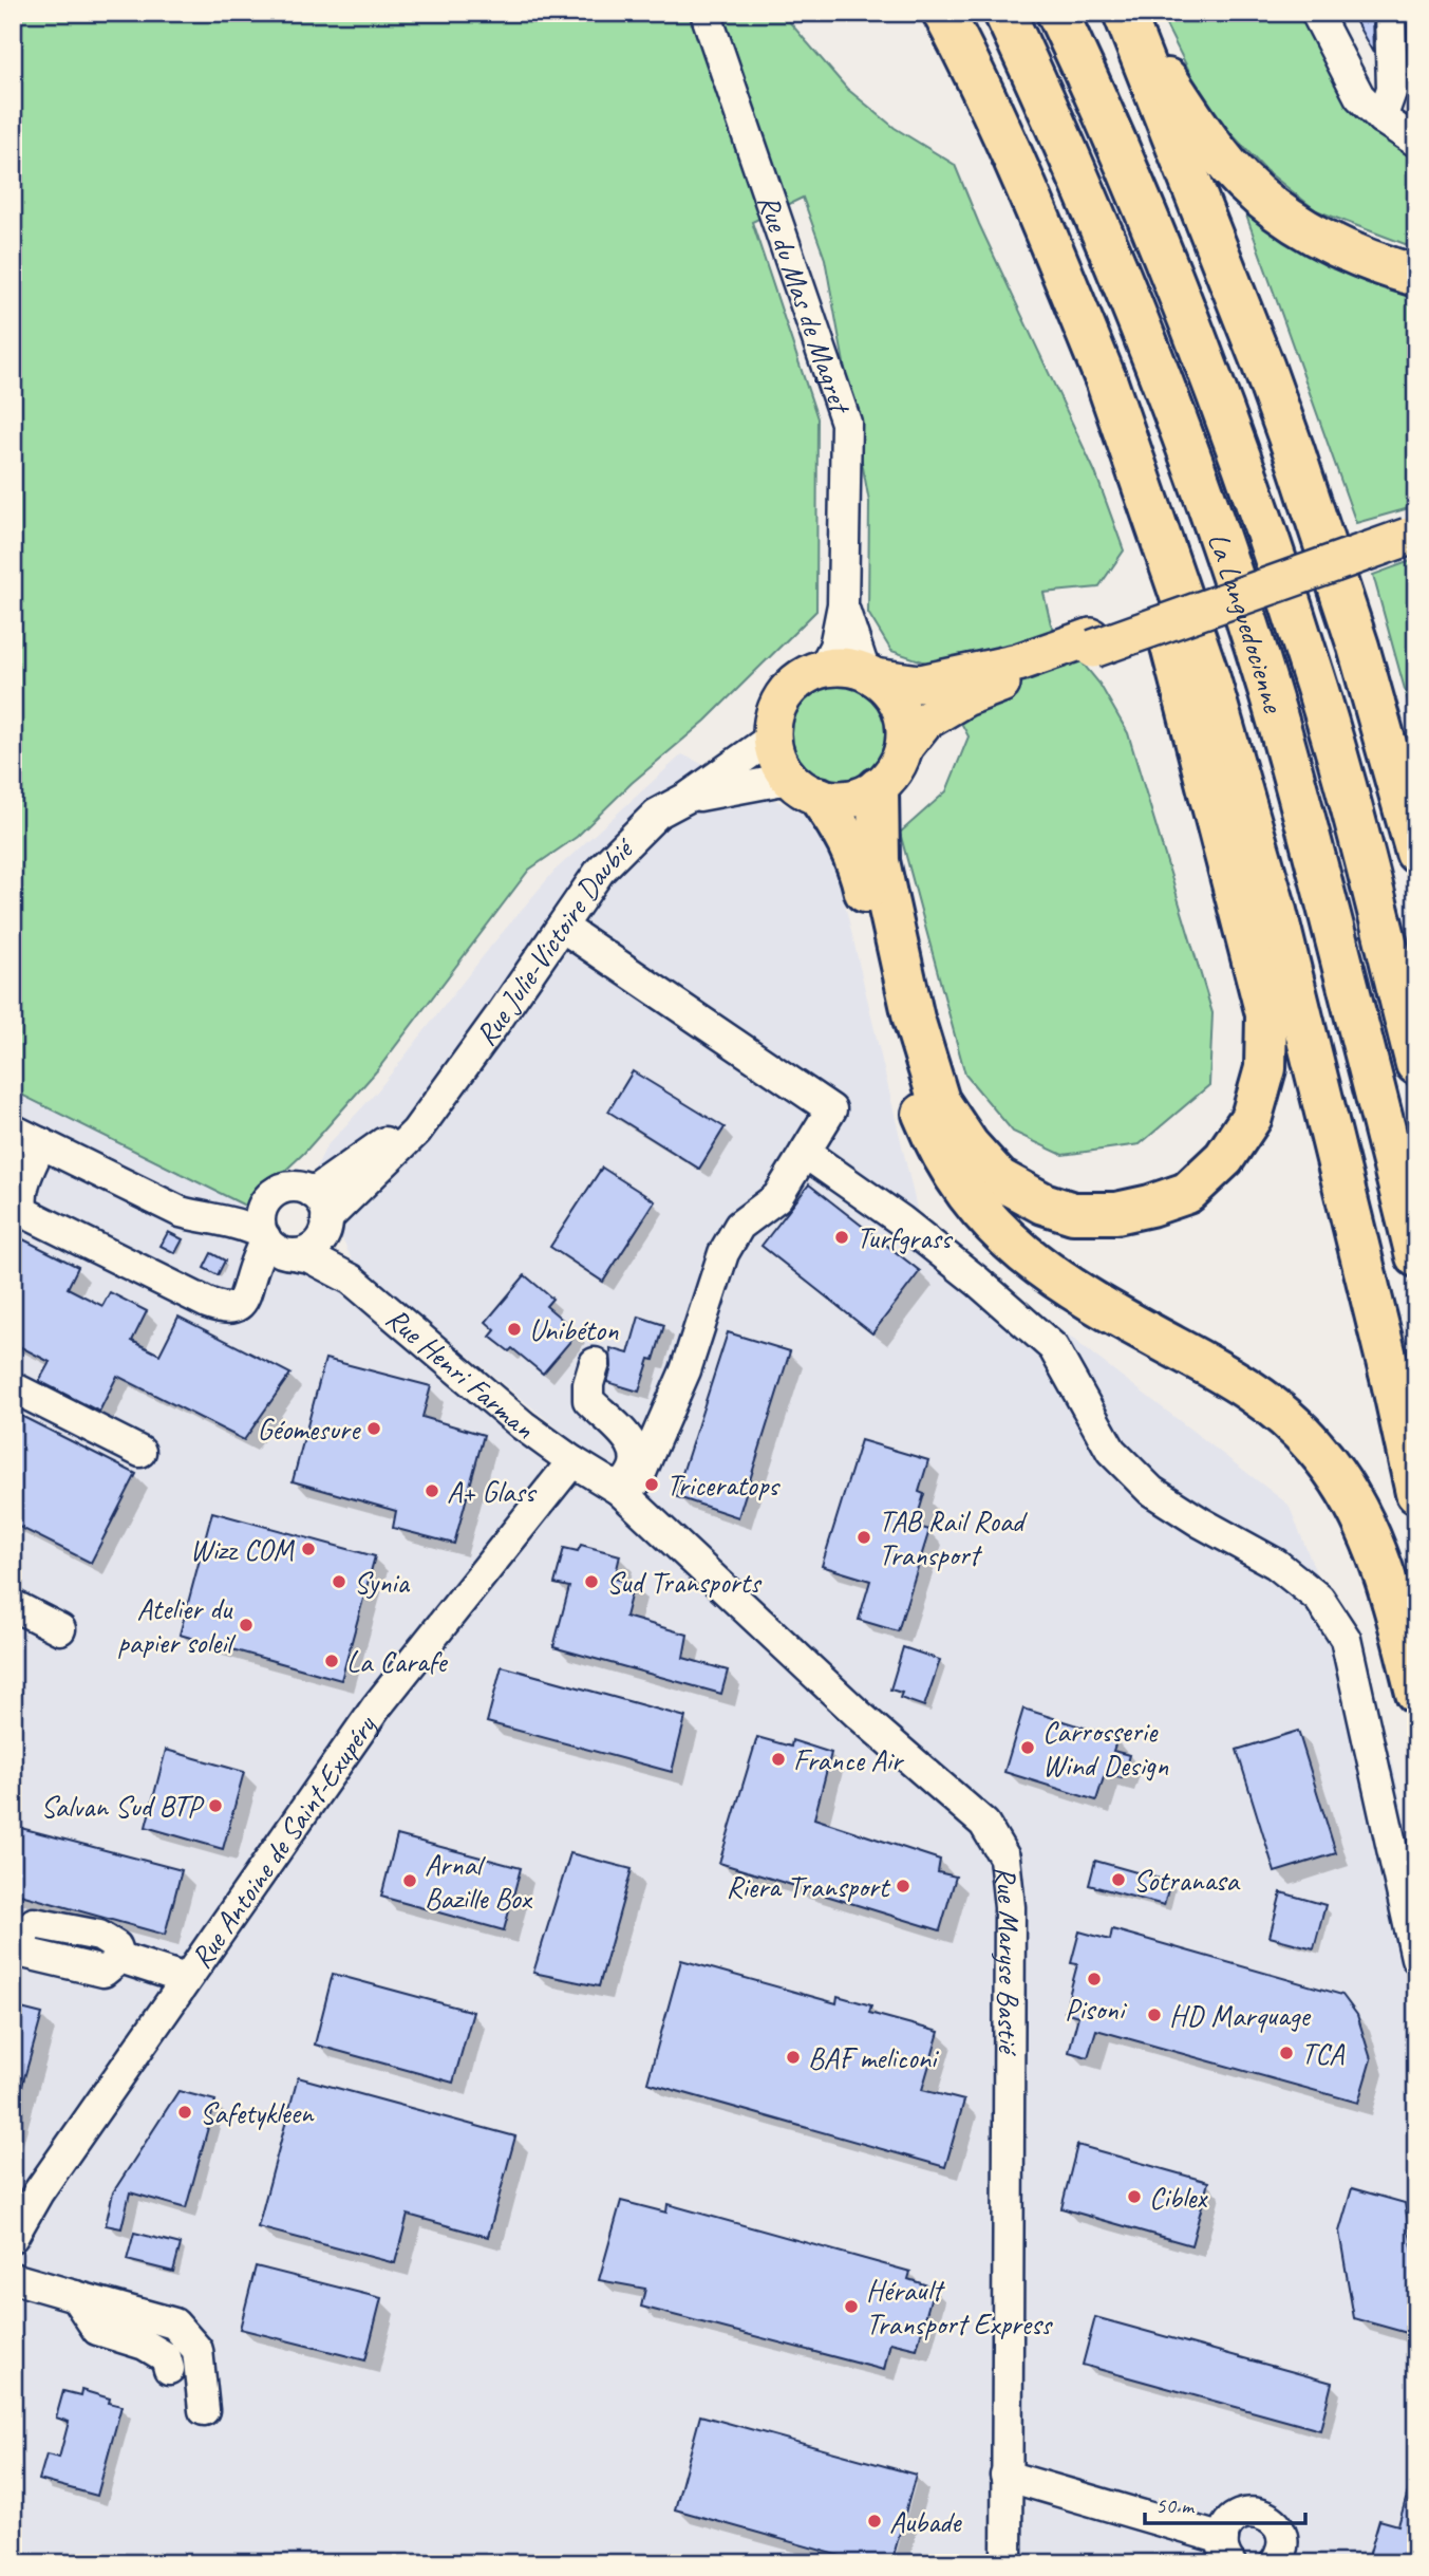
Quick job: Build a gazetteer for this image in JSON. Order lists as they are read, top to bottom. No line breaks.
{"streets":{"highway":["La Languedocienne"],"street":["Rue du Mas de Magret","Rue Julie-Victoire Daubié","Rue Henri Farman","Rue Antoine de Saint-Exupéry","Rue Maryse Bastié"]},"crossings":[["Rue du Mas de Magret","Rue Julie-Victoire Daubié"],["Rue Julie-Victoire Daubié","Rue Henri Farman"],["Rue Henri Farman","Rue Antoine de Saint-Exupéry"],["Rue Henri Farman","Rue Maryse Bastié"],["Rue Antoine de Saint-Exupéry","Rue Maryse Bastié"]],"places":["Turfgrass","Unibéton","Géomesure","Triceratops","A+ Glass","TAB Rail Road Transport","Wizz COM","Synia","Sud Transports","Atelier du papier soleil","La Carafe","Carrosserie Wind Design","France Air","Salvan Sud BTP","Sotranasa","Arnal Bazille Box","Riera Transport","Pisoni","HD Marquage","TCA","BAF meliconi","Safetykleen","Ciblex","Hérault Transport Express","Aubade"],"scale_bar":"50 m"}
